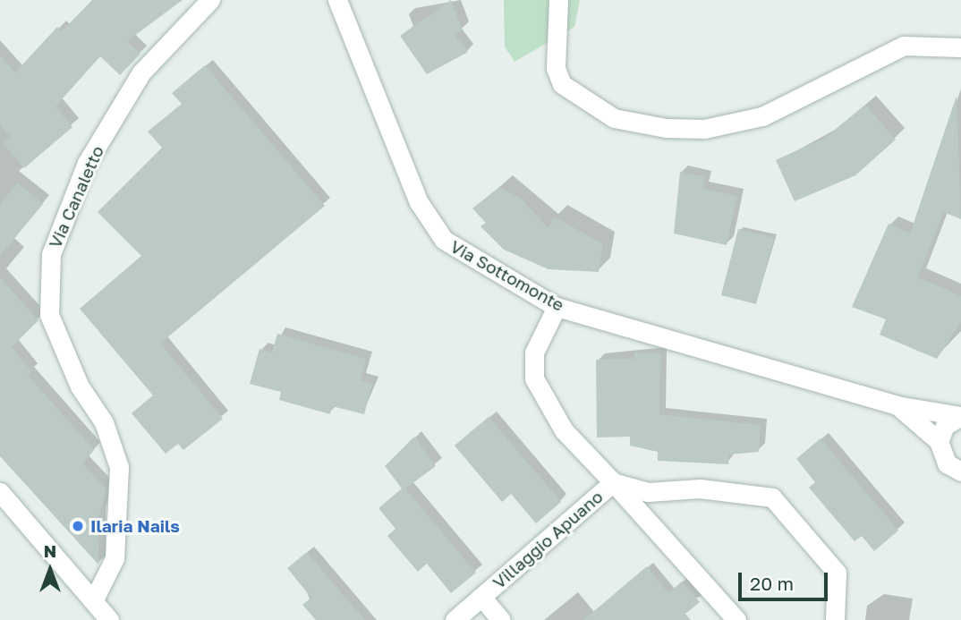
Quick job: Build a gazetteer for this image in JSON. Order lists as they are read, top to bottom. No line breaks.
{"streets":{"street":["Via Canaletto","Via Sottomonte","Villaggio Apuano"]},"crossings":[["Via Sottomonte","Villaggio Apuano"]],"places":["Ilaria Nails"],"scale_bar":"20 m","north":"top"}
